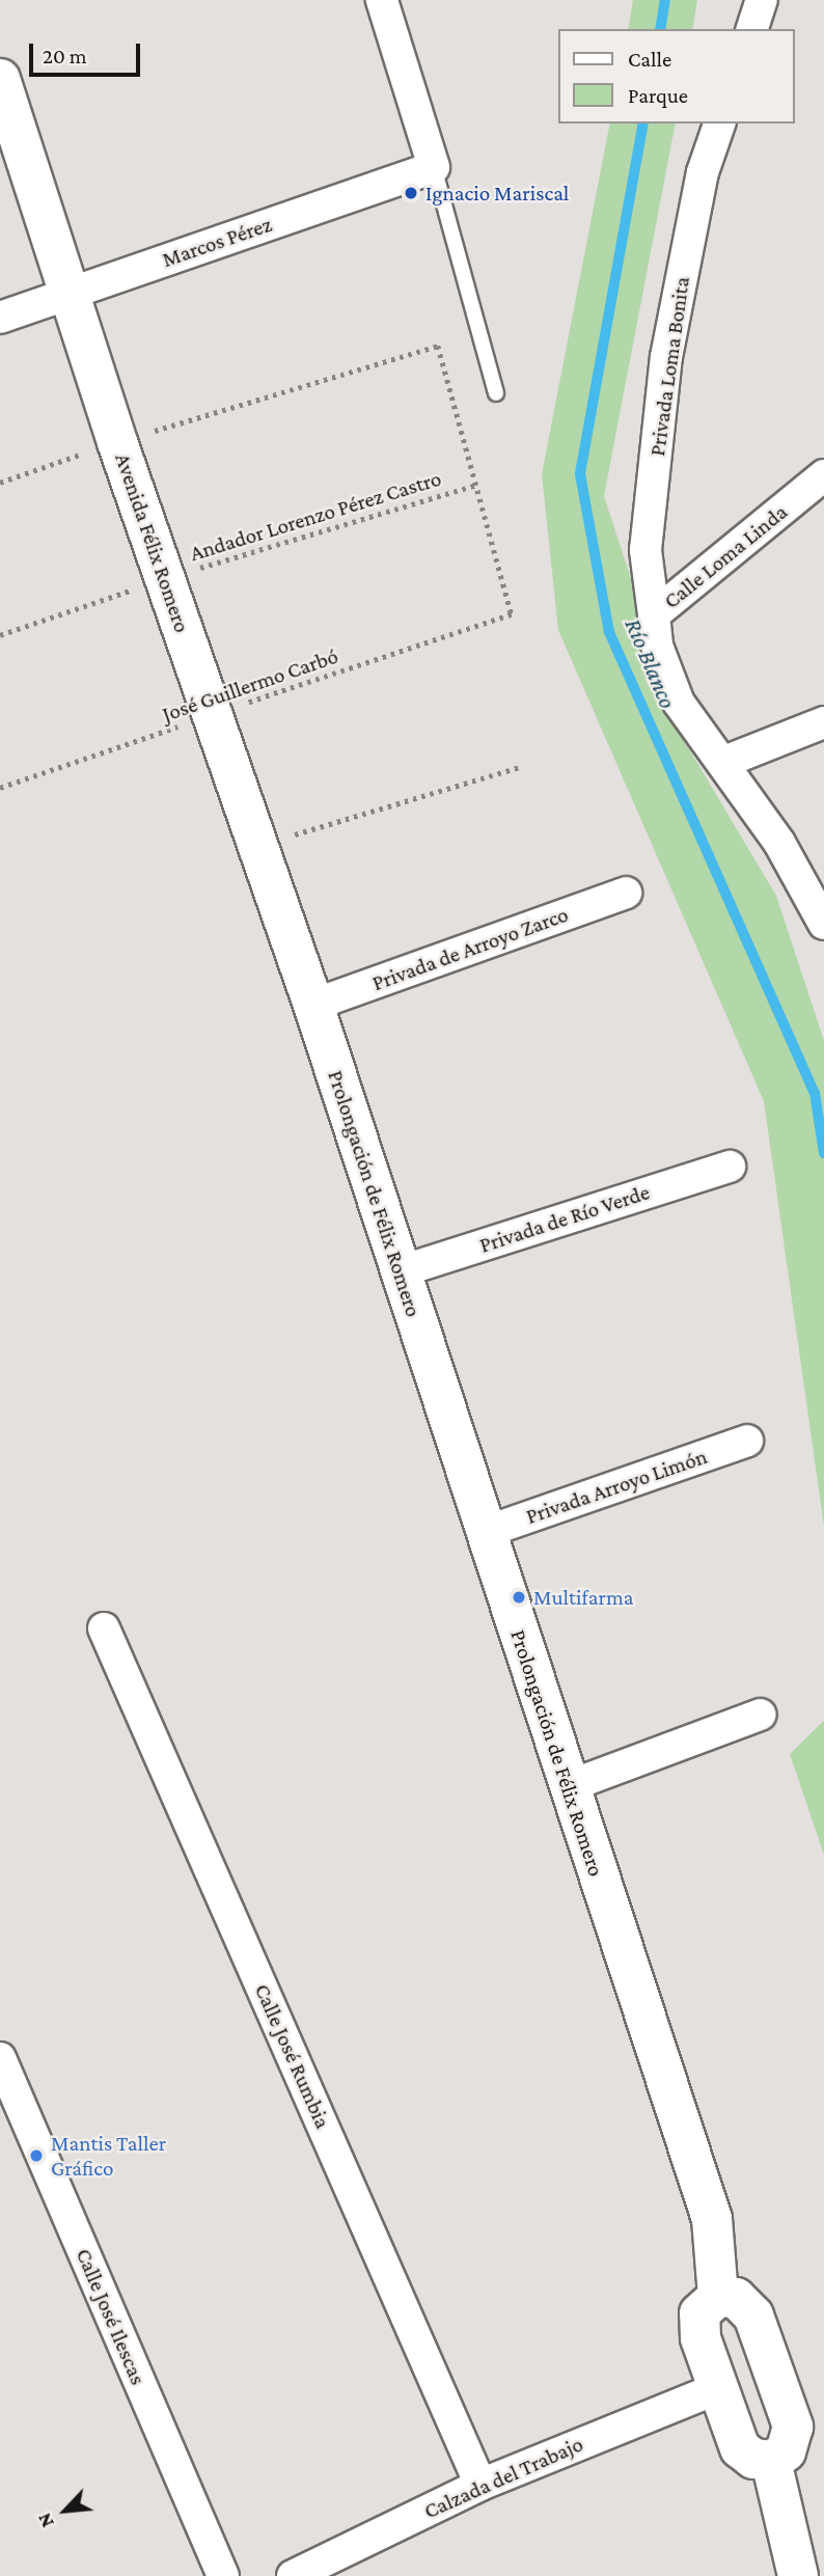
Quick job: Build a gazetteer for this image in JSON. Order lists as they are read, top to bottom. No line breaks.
{"streets":{"main road":["Avenida Félix Romero","Prolongación de Félix Romero"],"street":["Marcos Pérez","Privada Loma Bonita","Calle Loma Linda","Privada de Arroyo Zarco","Privada de Río Verde","Privada Arroyo Limón","Calle José Rumbia","Calle José Ilescas","Calzada del Trabajo"],"path":["Andador Lorenzo Pérez Castro","José Guillermo Carbó"]},"crossings":[["Marcos Pérez","Avenida Félix Romero"],["Privada Loma Bonita","Calle Loma Linda"],["Andador Lorenzo Pérez Castro","Avenida Félix Romero"],["Andador Lorenzo Pérez Castro","José Guillermo Carbó"],["Avenida Félix Romero","José Guillermo Carbó"],["Avenida Félix Romero","Privada de Arroyo Zarco"],["Avenida Félix Romero","Prolongación de Félix Romero"],["Privada de Arroyo Zarco","Prolongación de Félix Romero"],["Prolongación de Félix Romero","Privada de Río Verde"],["Prolongación de Félix Romero","Privada Arroyo Limón"],["Calle José Rumbia","Calzada del Trabajo"]],"water":["Río Blanco"],"places":["Ignacio Mariscal","Multifarma","Mantis Taller Gráfico"],"legend":["Calle","Parque"],"scale_bar":"20 m","north":"bottom left"}
